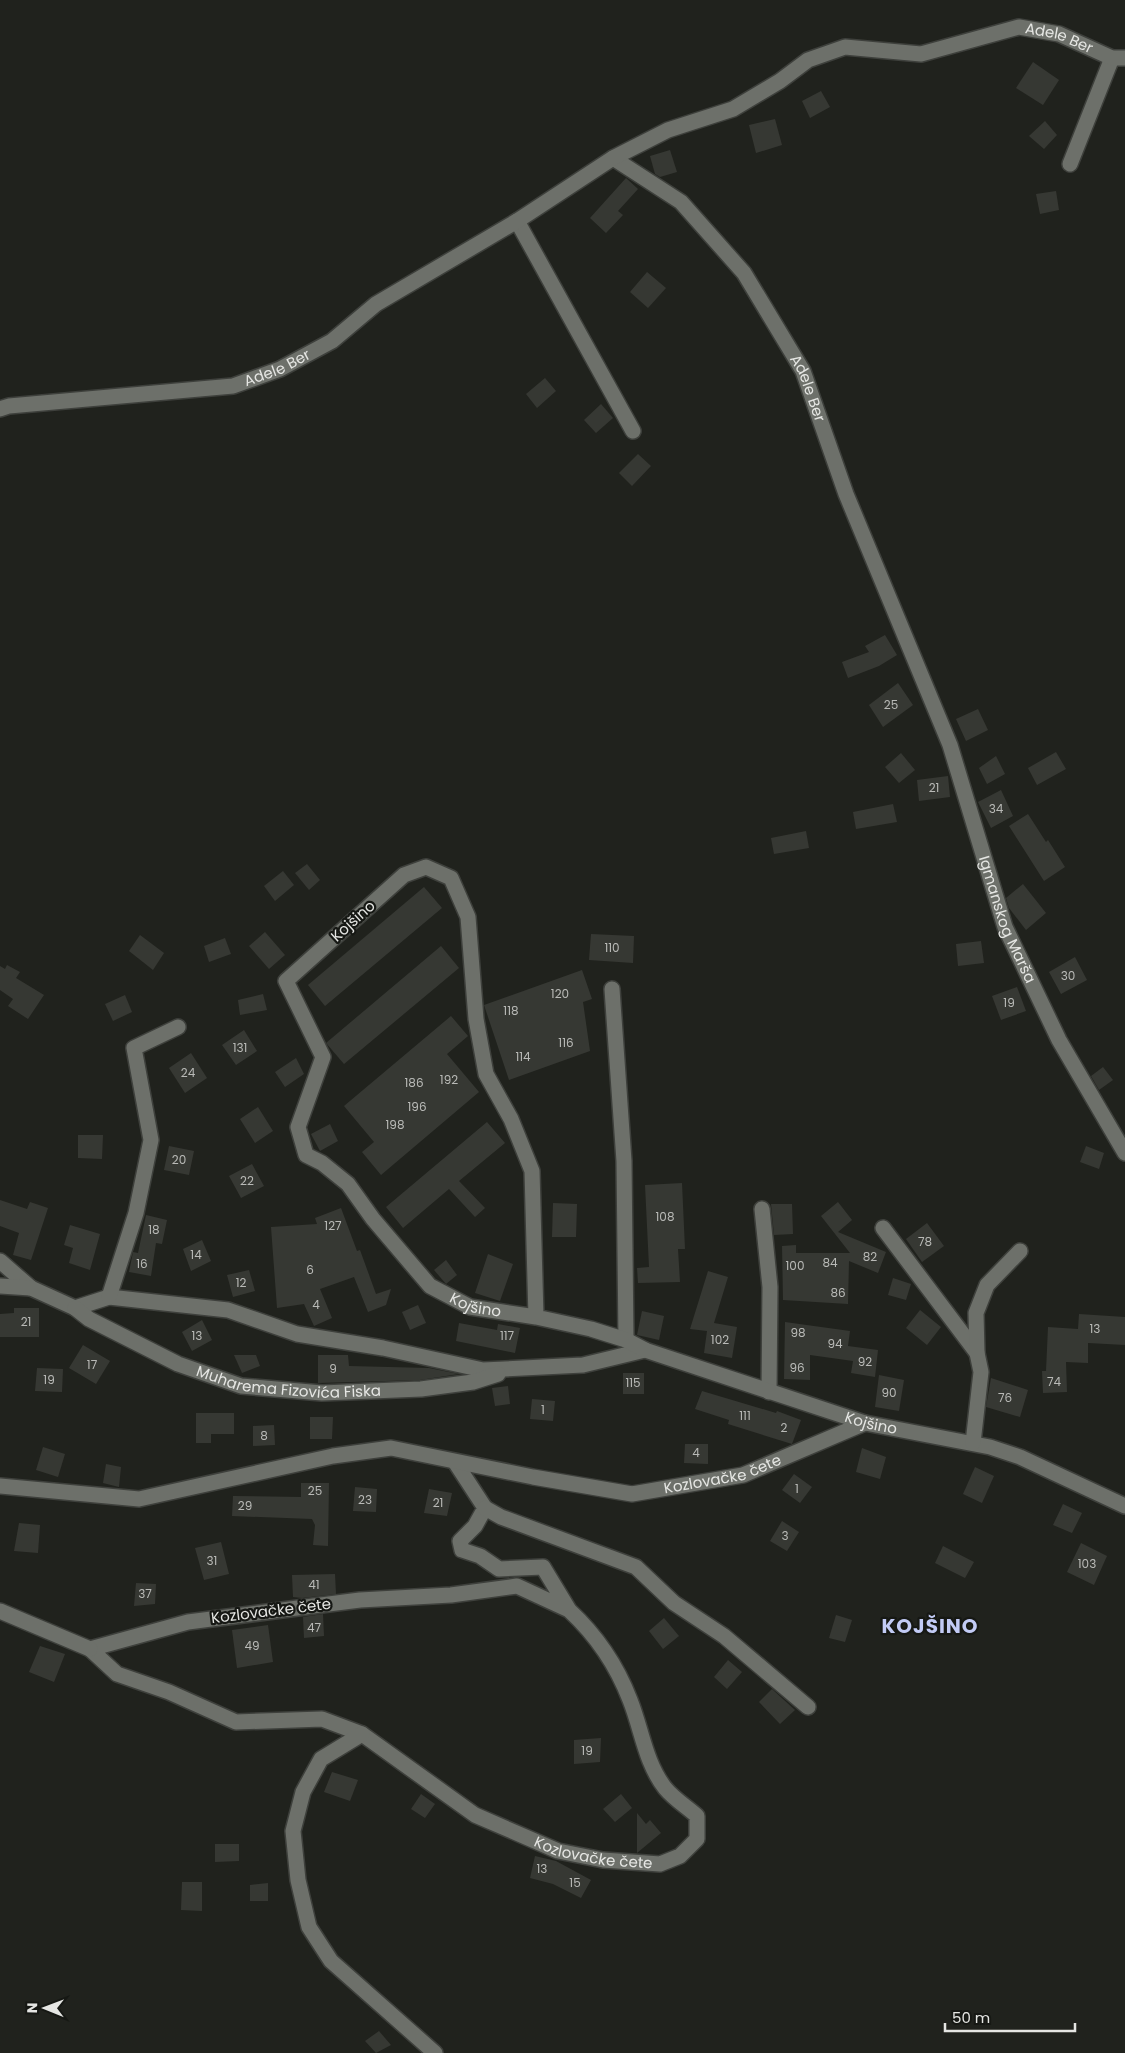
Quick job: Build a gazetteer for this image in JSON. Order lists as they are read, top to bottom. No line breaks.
{"streets":{"street":["Adele Ber","Igmanskog Marša","Kojšino","Muharema Fizovića Fiska","Kozlovačke čete"]},"crossings":[["Adele Ber","Igmanskog Marša"],["Kojšino","Muharema Fizovića Fiska"],["Kojšino","Kozlovačke čete"]],"districts":["KOJŠINO"],"house_numbers":["25","21","34","110","30","120","19","118","116","131","114","24","192","186","196","198","20","22","108","127","18","78","14","82","84","16","100","6","12","86","4","21","13","98","13","117","102","94","92","17","96","9","19","74","115","90","76","1","111","2","8","4","1","25","23","21","29","3","31","103","41","37","47","49","19","13","15"],"scale_bar":"50 m","north":"left"}
